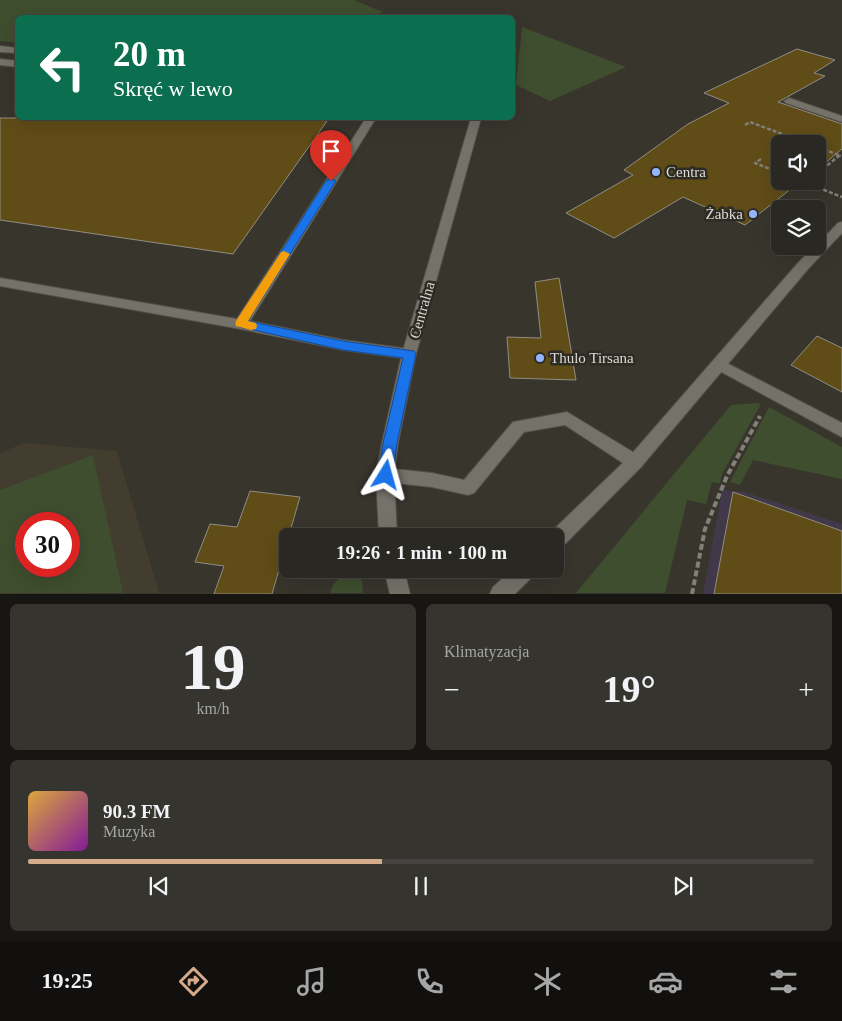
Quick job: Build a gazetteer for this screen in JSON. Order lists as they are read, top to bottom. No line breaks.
{"streets":{"street":["Centralna"]},"places":["Centra","Żabka","Thulo Tirsana"],"page":{"turn":["20 m","Skręć w lewo"],"limit":"30","trip":"19:26 · 1 min · 100 m","tile":[["19","km/h"],"Klimatyzacja"],"heat":["−","19°","+"],"song":["90.3 FM","Muzyka"],"tabs":"19:25"}}
